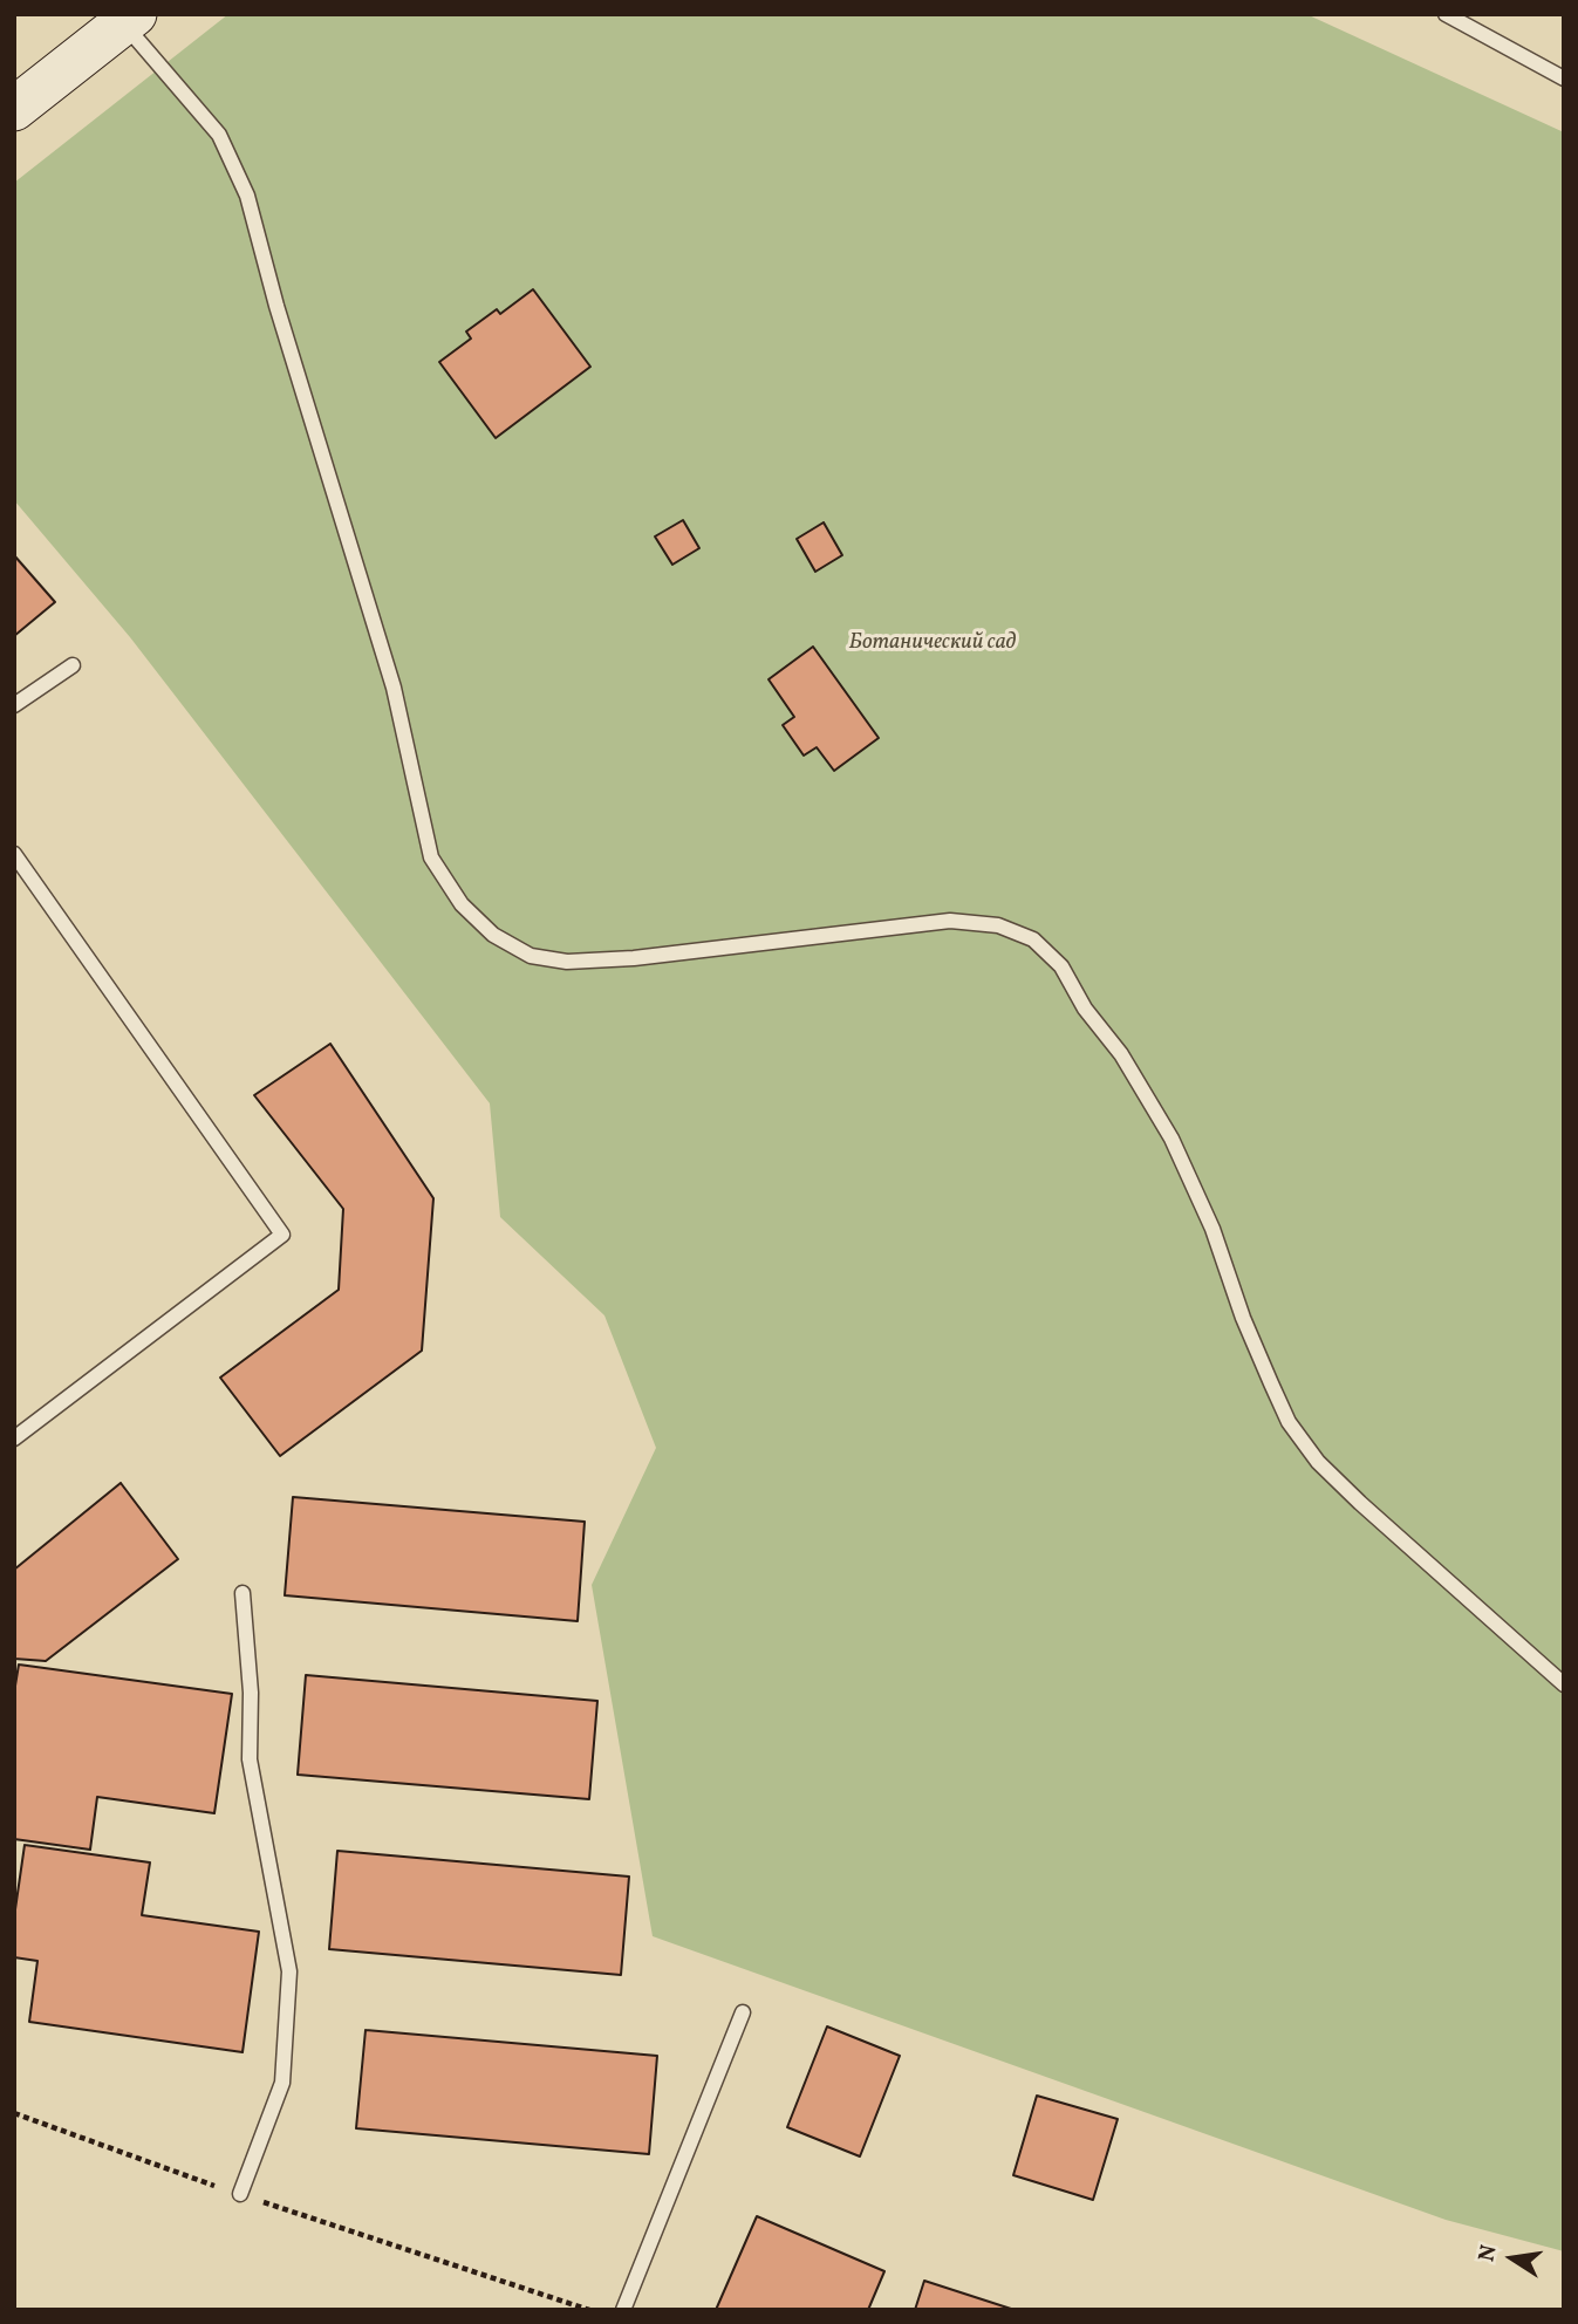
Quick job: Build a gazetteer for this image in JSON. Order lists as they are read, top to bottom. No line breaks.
{"parks":["Ботанический сад"],"north":"left"}
